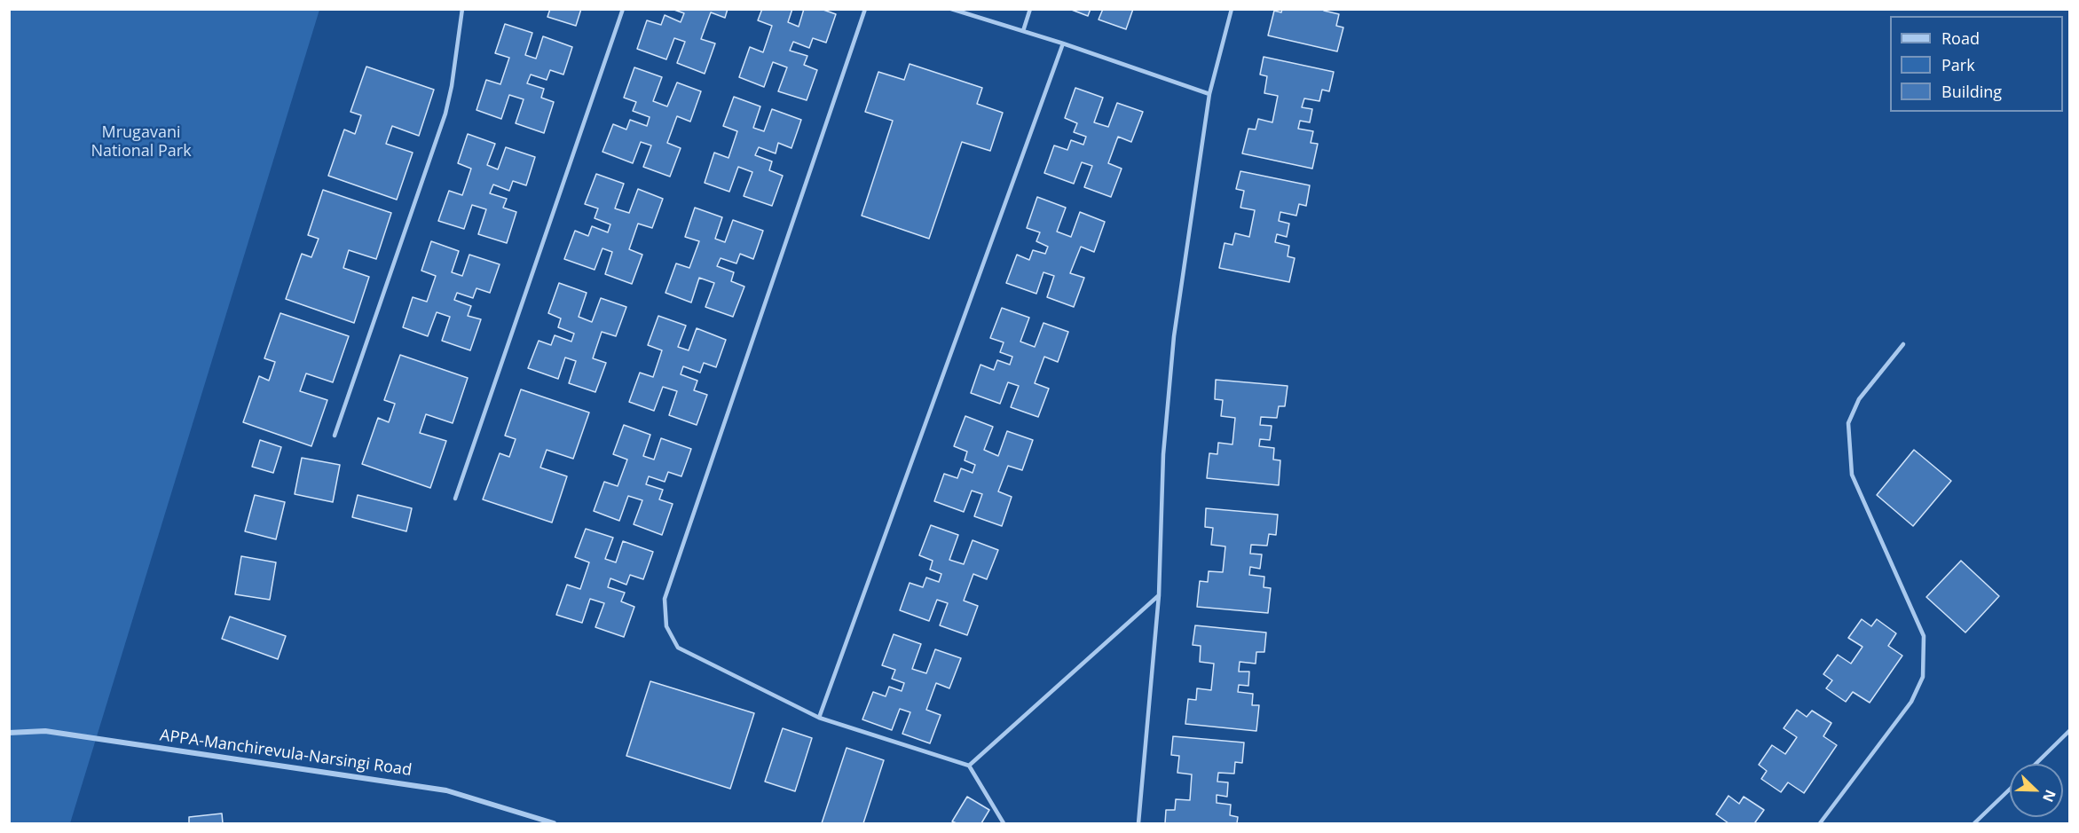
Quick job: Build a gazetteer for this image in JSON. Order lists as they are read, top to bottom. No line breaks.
{"streets":{"street":["APPA-Manchirevula-Narsingi Road"]},"parks":["Mrugavani National Park"],"legend":["Road","Park","Building"],"north":"bottom right"}
